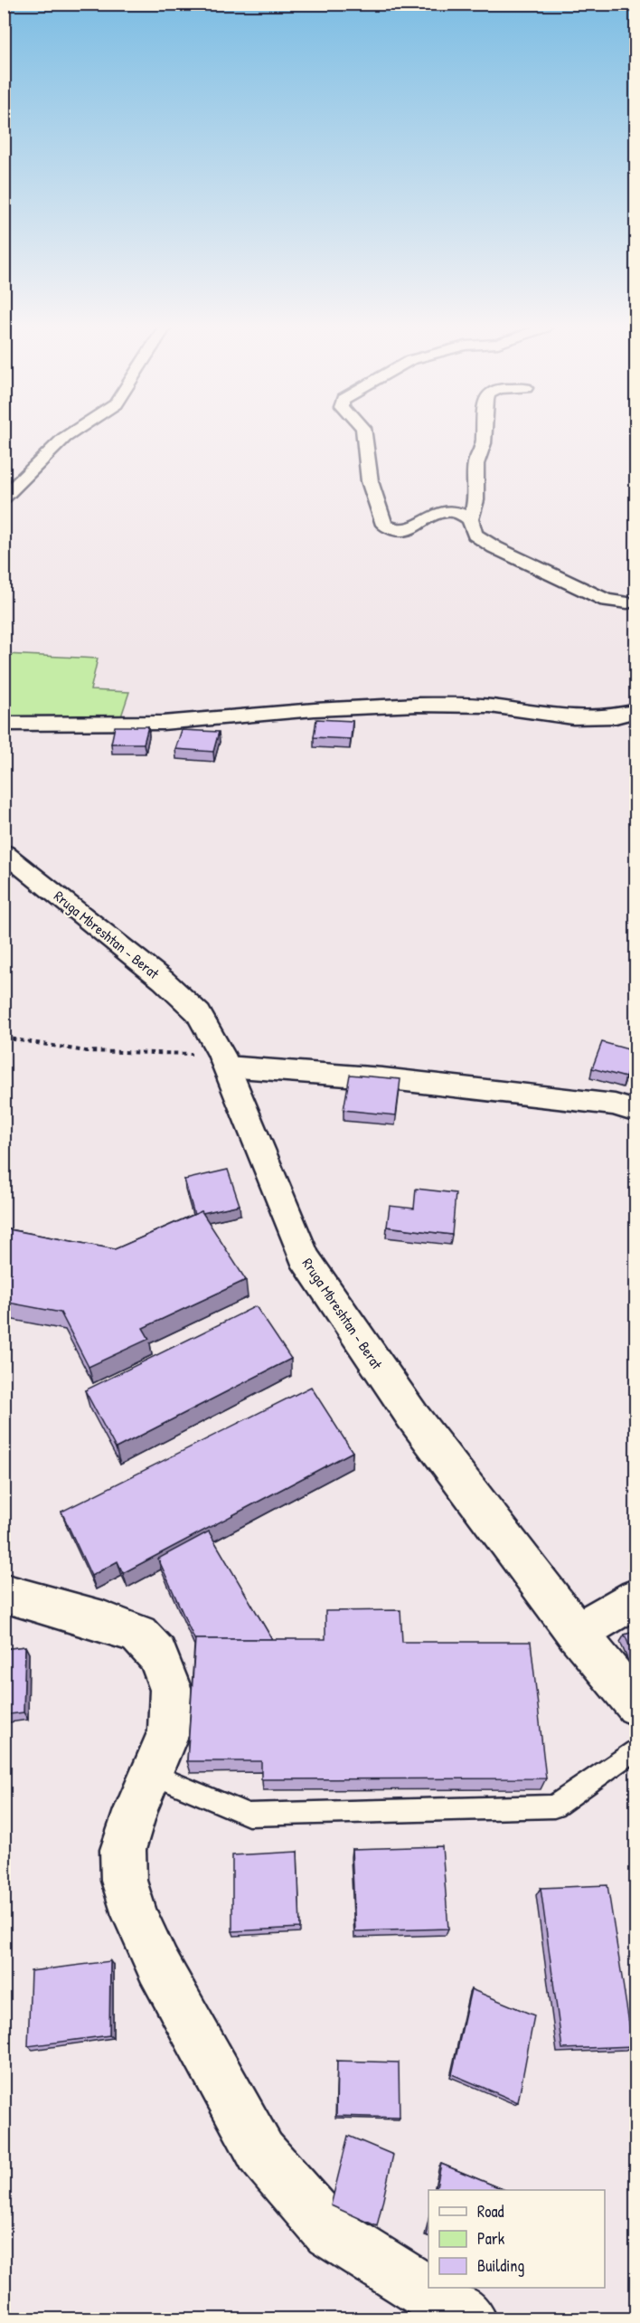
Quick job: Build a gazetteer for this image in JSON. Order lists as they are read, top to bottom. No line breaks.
{"streets":{"street":["Rruga Mbreshtan - Berat"]},"legend":["Road","Park","Building"]}
